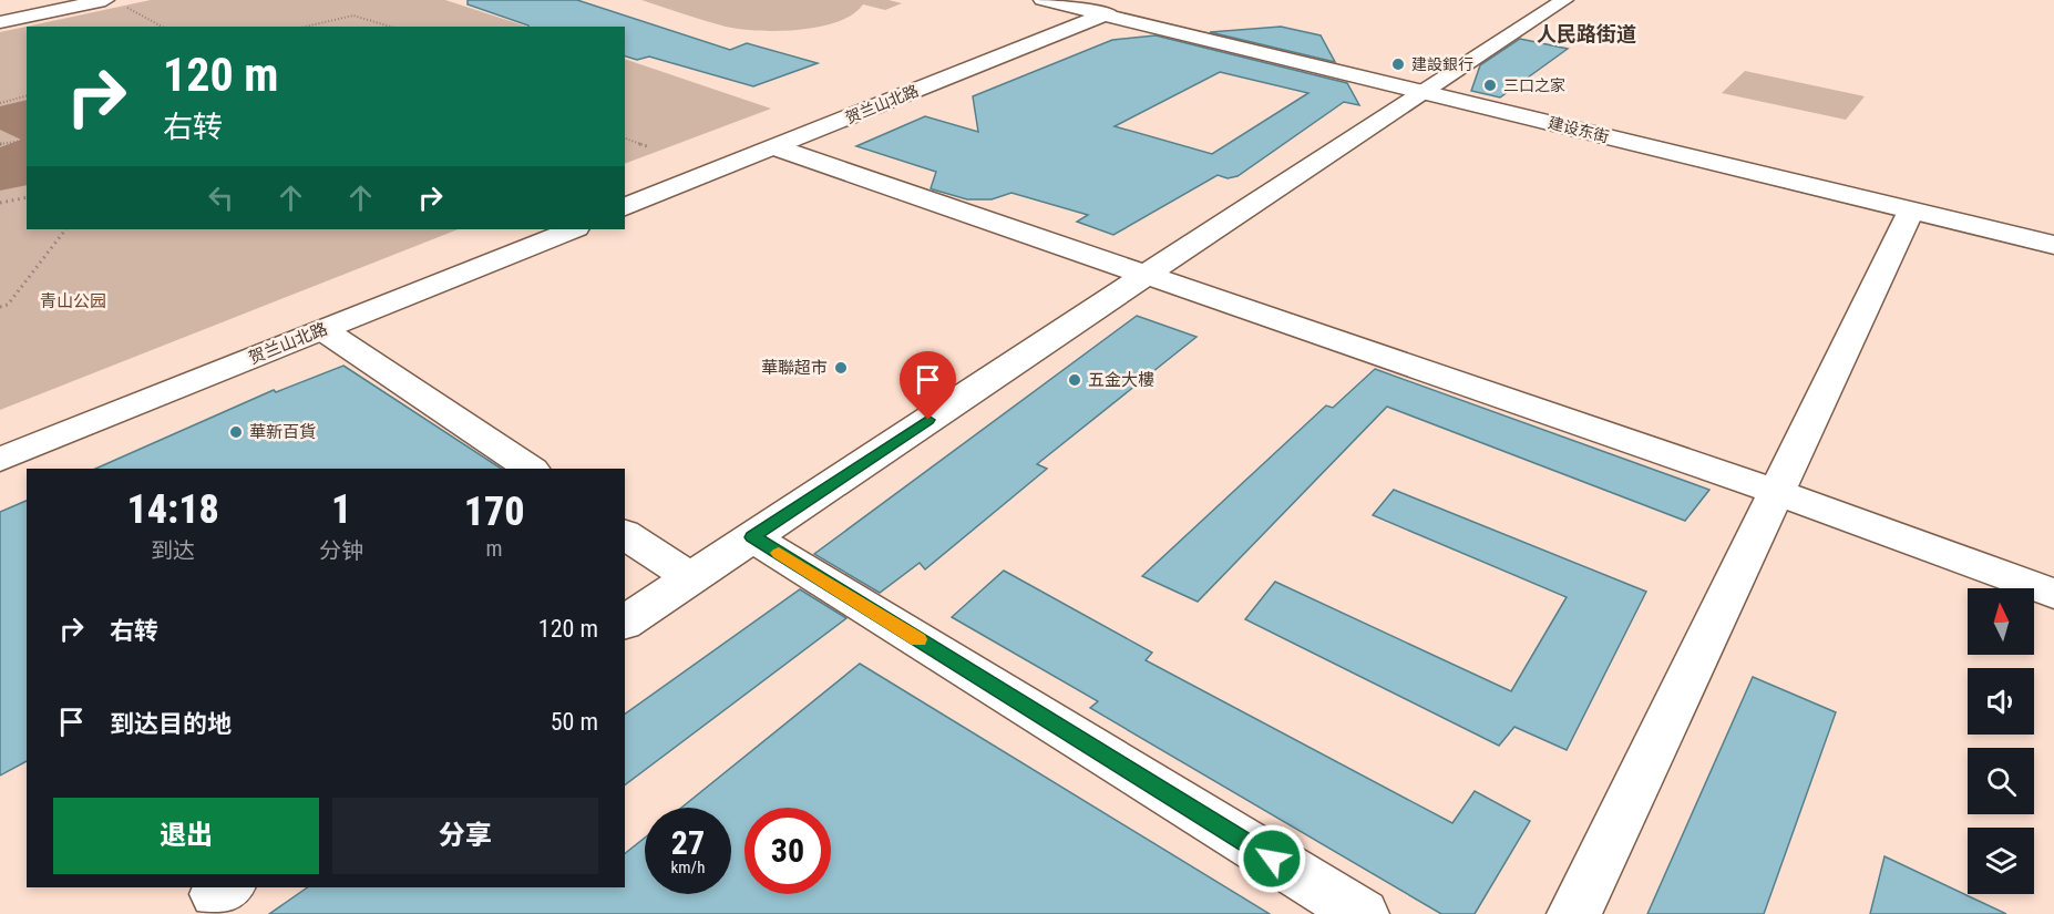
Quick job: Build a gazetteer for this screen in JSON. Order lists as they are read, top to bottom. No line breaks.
{"streets":{"main road":["贺兰山北路","建设东街"]},"crossings":[["贺兰山北路","建设东街"]],"districts":["人民路街道"],"parks":["青山公园"],"places":["建設銀行","三口之家","華聯超市","五金大樓","華新百貨"],"north":"top","page":{"turn":["120 m","右转"],"eta":["14:18","到达","1","分钟","170","m"],"list":[{"name":"右转","value":"120 m"},{"name":"到达目的地","value":"50 m"}],"buttons":["退出","分享"],"speed":"27 km/h","limit":"30"}}
